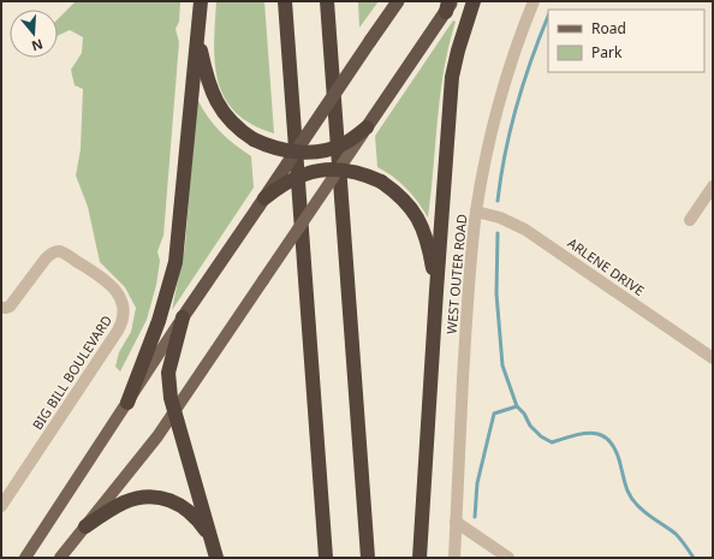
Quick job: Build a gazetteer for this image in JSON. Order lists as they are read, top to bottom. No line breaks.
{"streets":{"street":["ARLENE DRIVE","WEST OUTER ROAD","BIG BILL BOULEVARD"]},"crossings":[["ARLENE DRIVE","WEST OUTER ROAD"]],"legend":["Road","Park"],"north":"bottom"}
